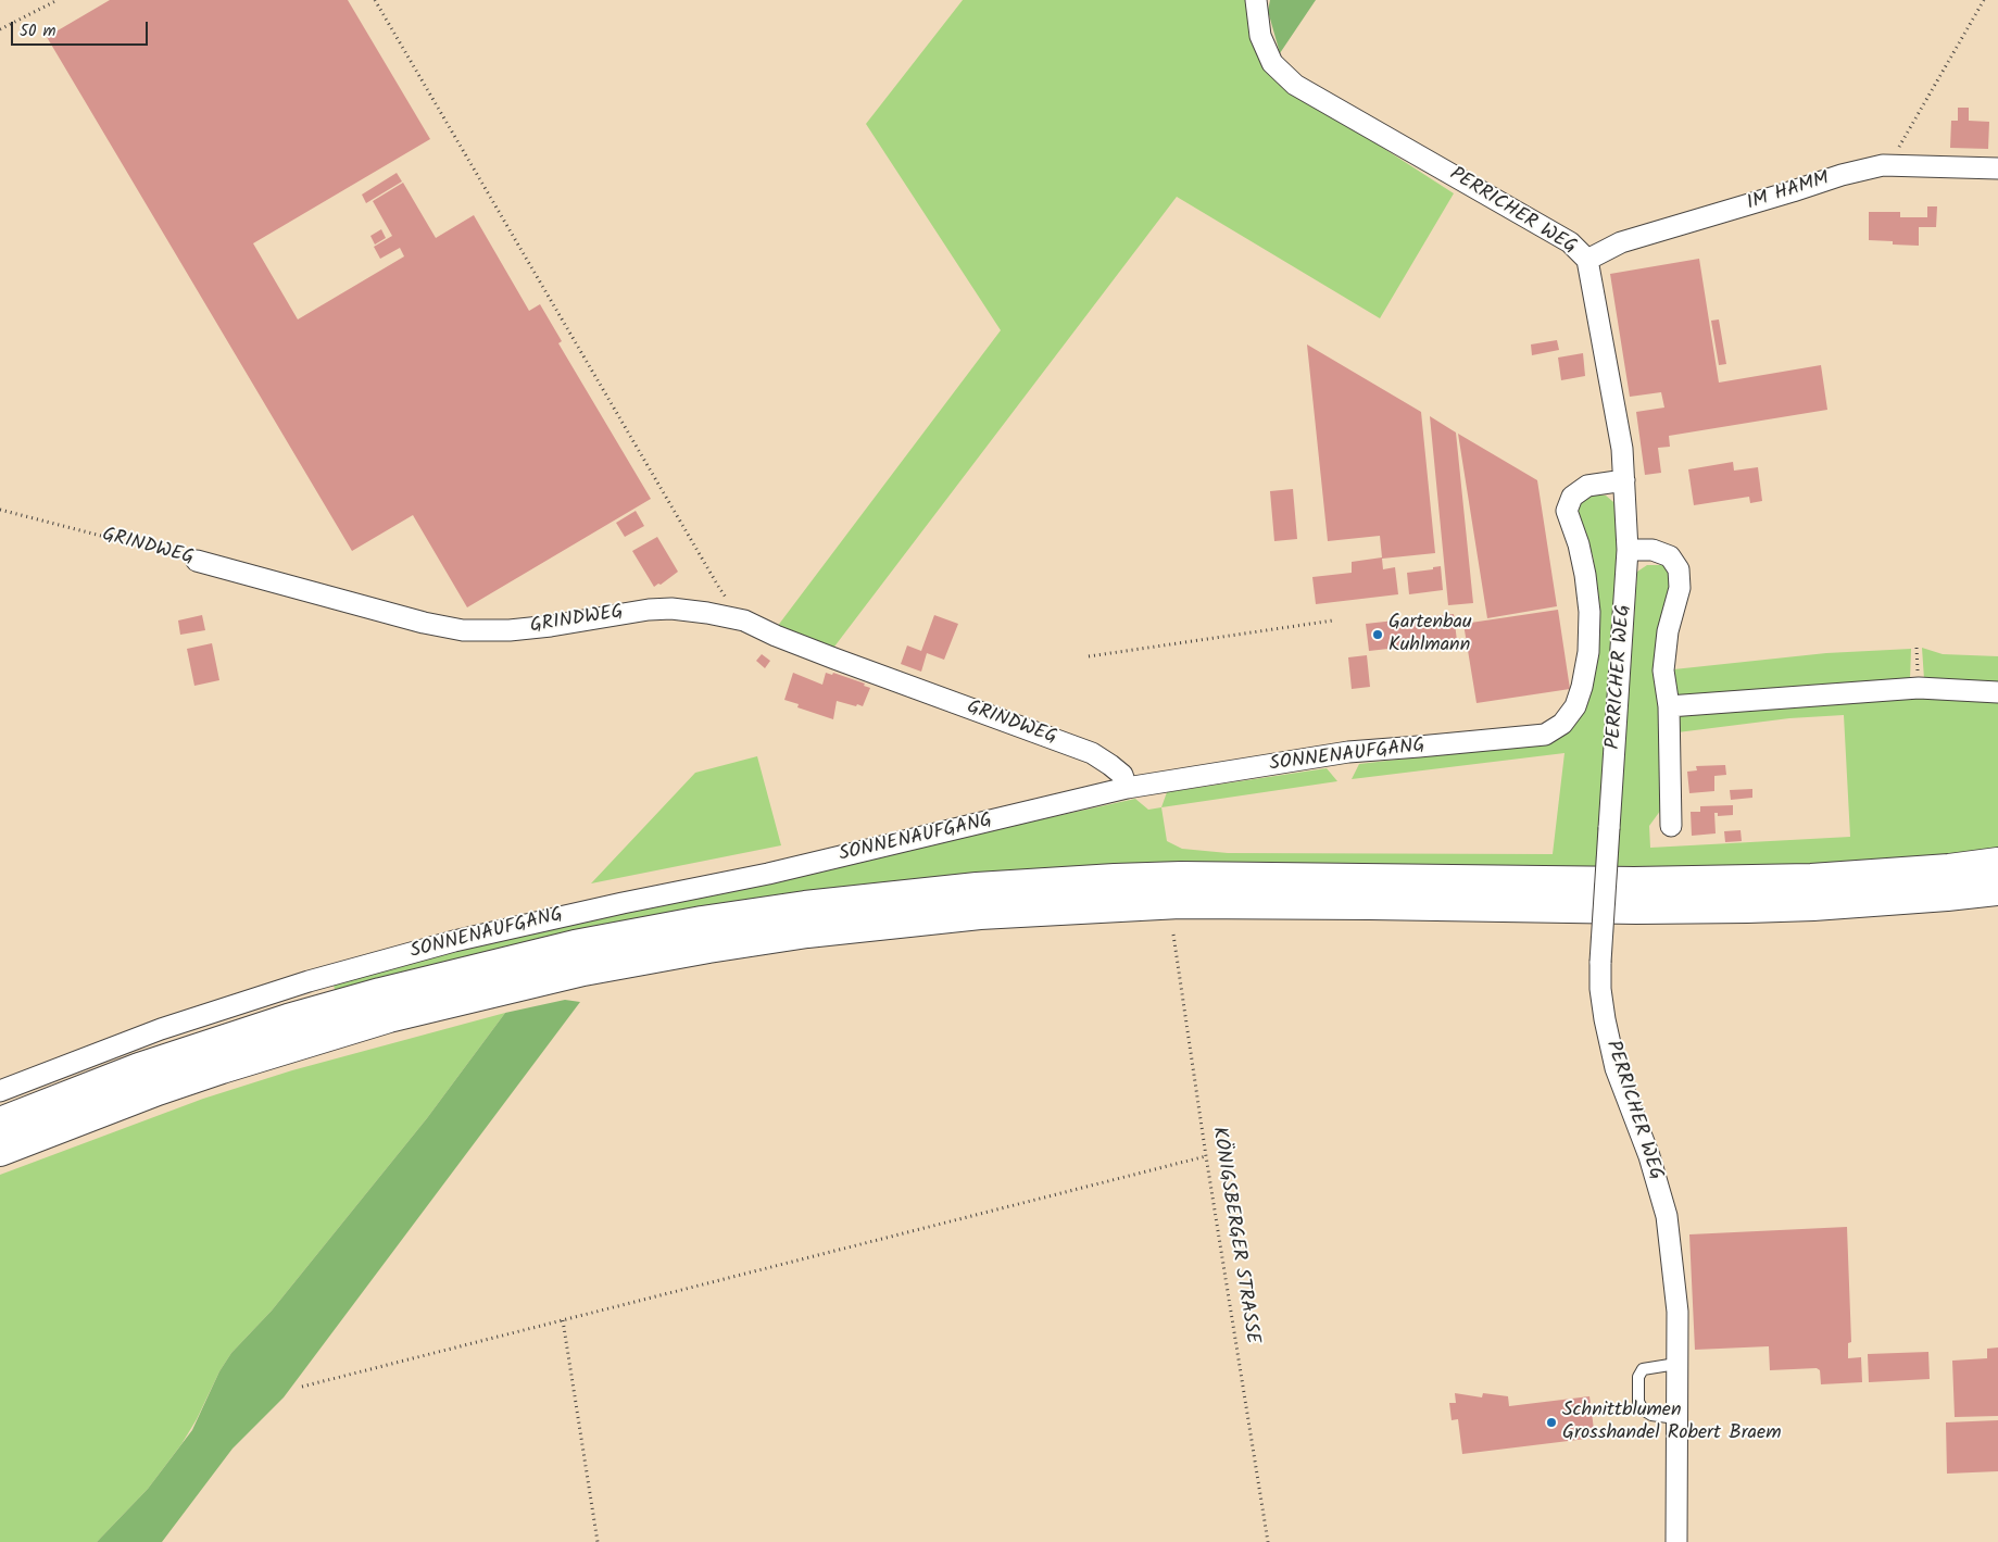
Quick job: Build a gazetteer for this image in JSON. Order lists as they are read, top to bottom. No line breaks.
{"streets":{"street":["IM HAMM","PERRICHER WEG","GRINDWEG","SONNENAUFGANG"],"path":["KÖNIGSBERGER STRASSE"]},"crossings":[["IM HAMM","PERRICHER WEG"],["PERRICHER WEG","SONNENAUFGANG"],["GRINDWEG","SONNENAUFGANG"]],"places":["Gartenbau Kuhlmann","Schnittblumen Grosshandel Robert Braem"],"scale_bar":"50 m"}
